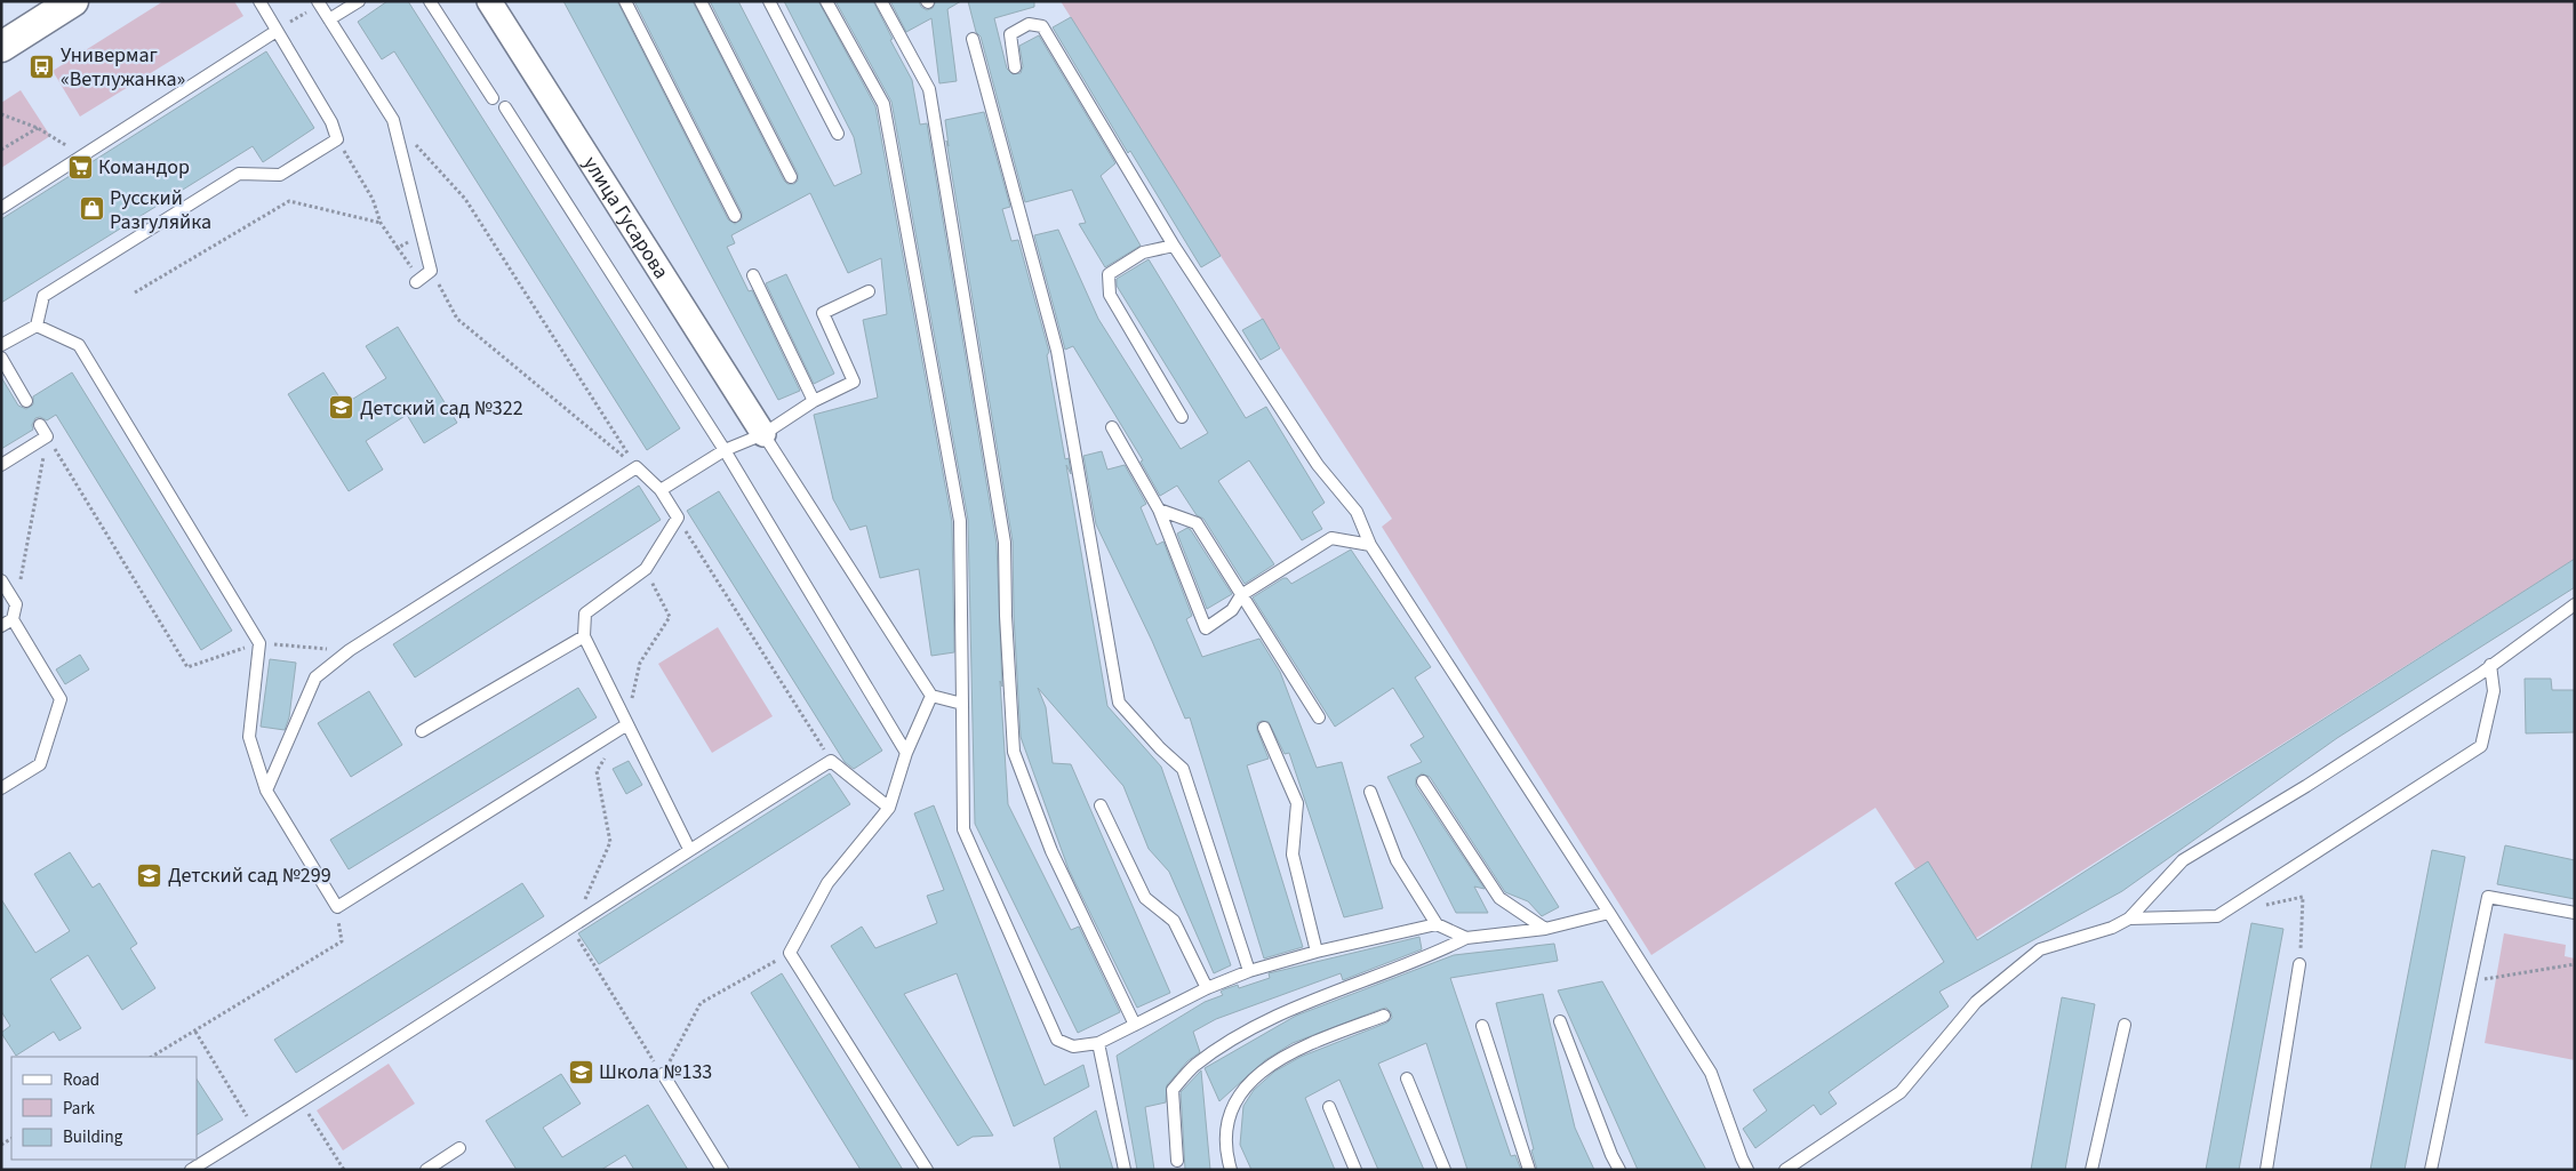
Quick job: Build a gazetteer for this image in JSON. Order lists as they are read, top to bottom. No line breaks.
{"streets":{"street":["улица Гусарова"]},"places":{"bus stop":["Универмаг «Ветлужанка»"],"supermarket":["Командор"],"shop":["Русский Разгуляйка"],"school or university":["Детский сад №322","Детский сад №299","Школа №133"]},"legend":["Road","Park","Building"]}
